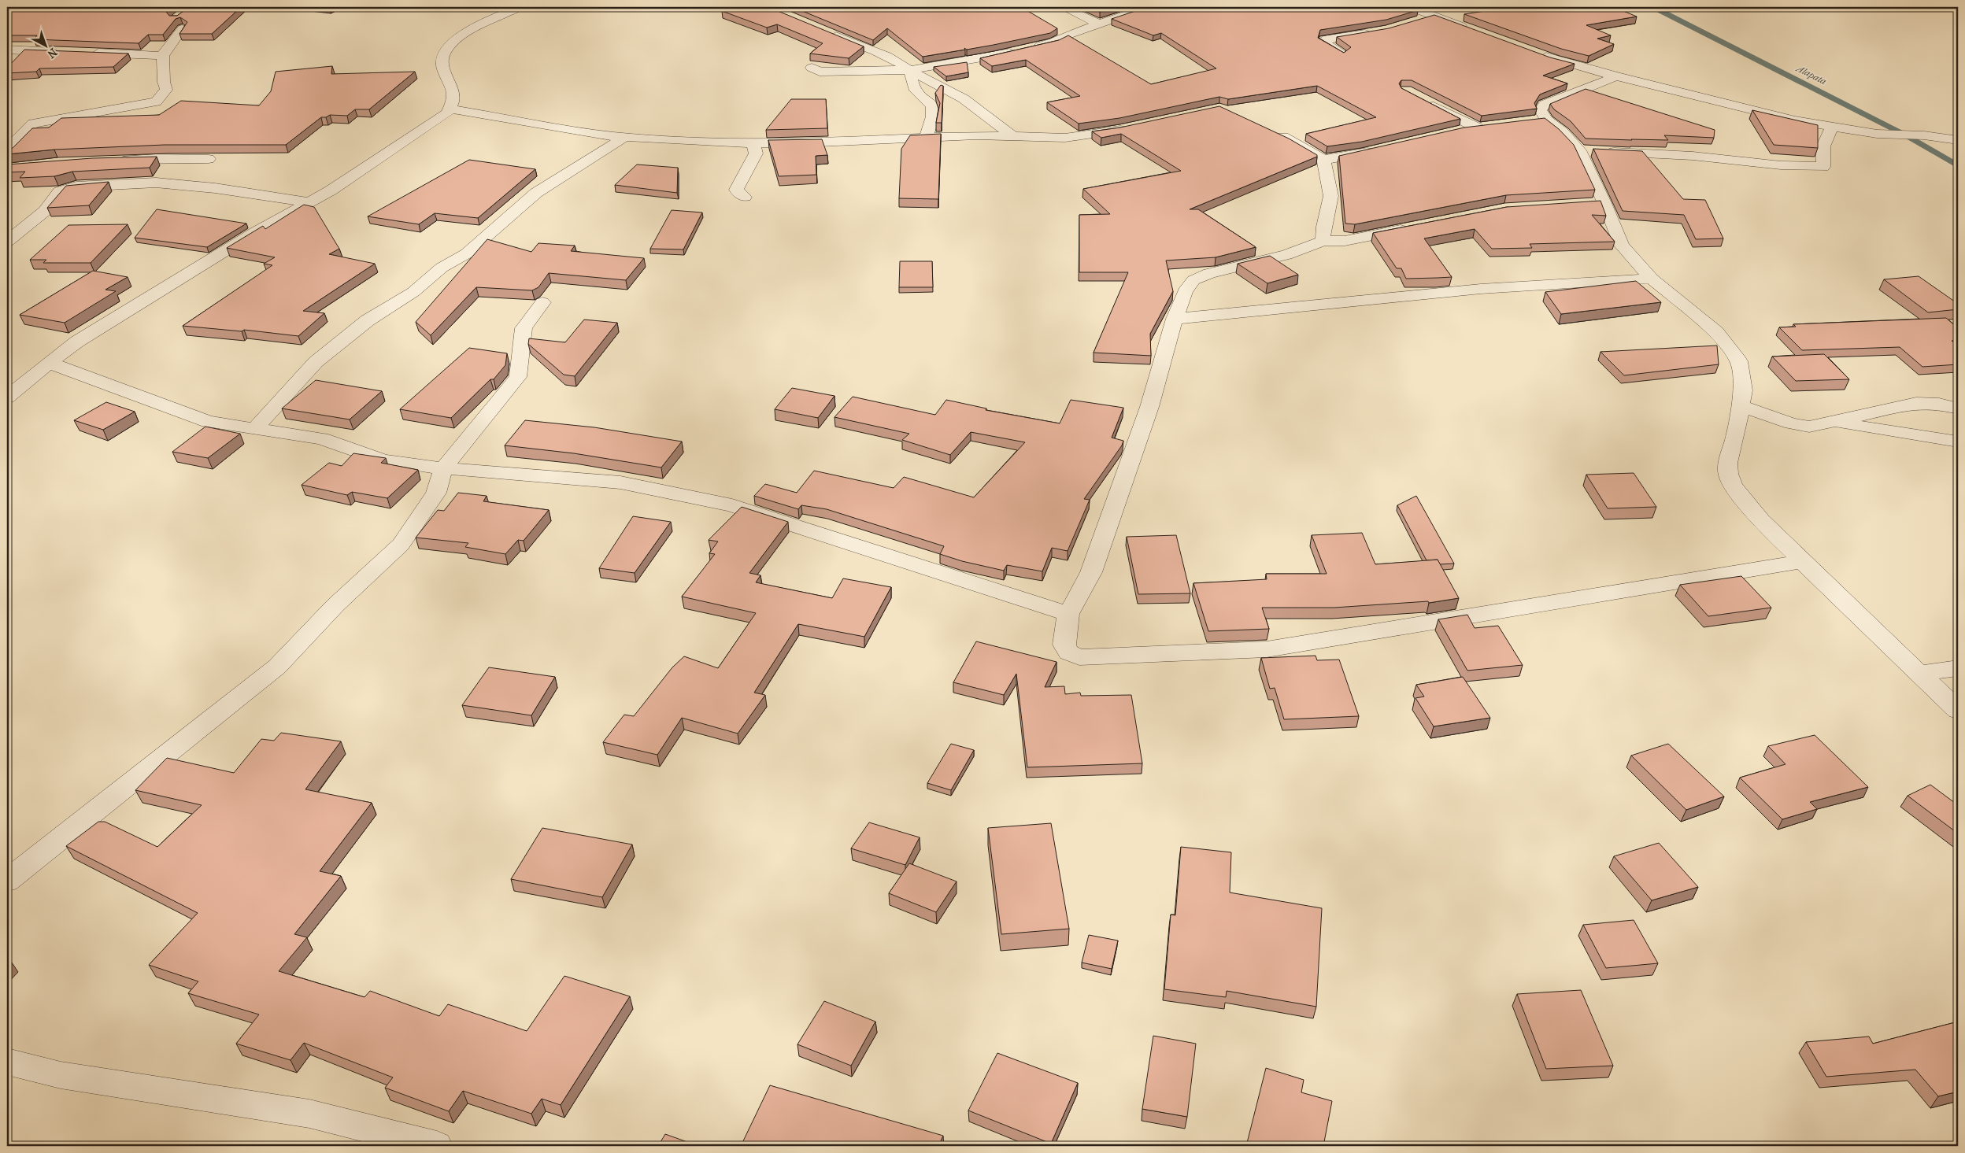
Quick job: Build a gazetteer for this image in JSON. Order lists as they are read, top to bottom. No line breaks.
{"water":["Alapata"],"north":"bottom right"}
